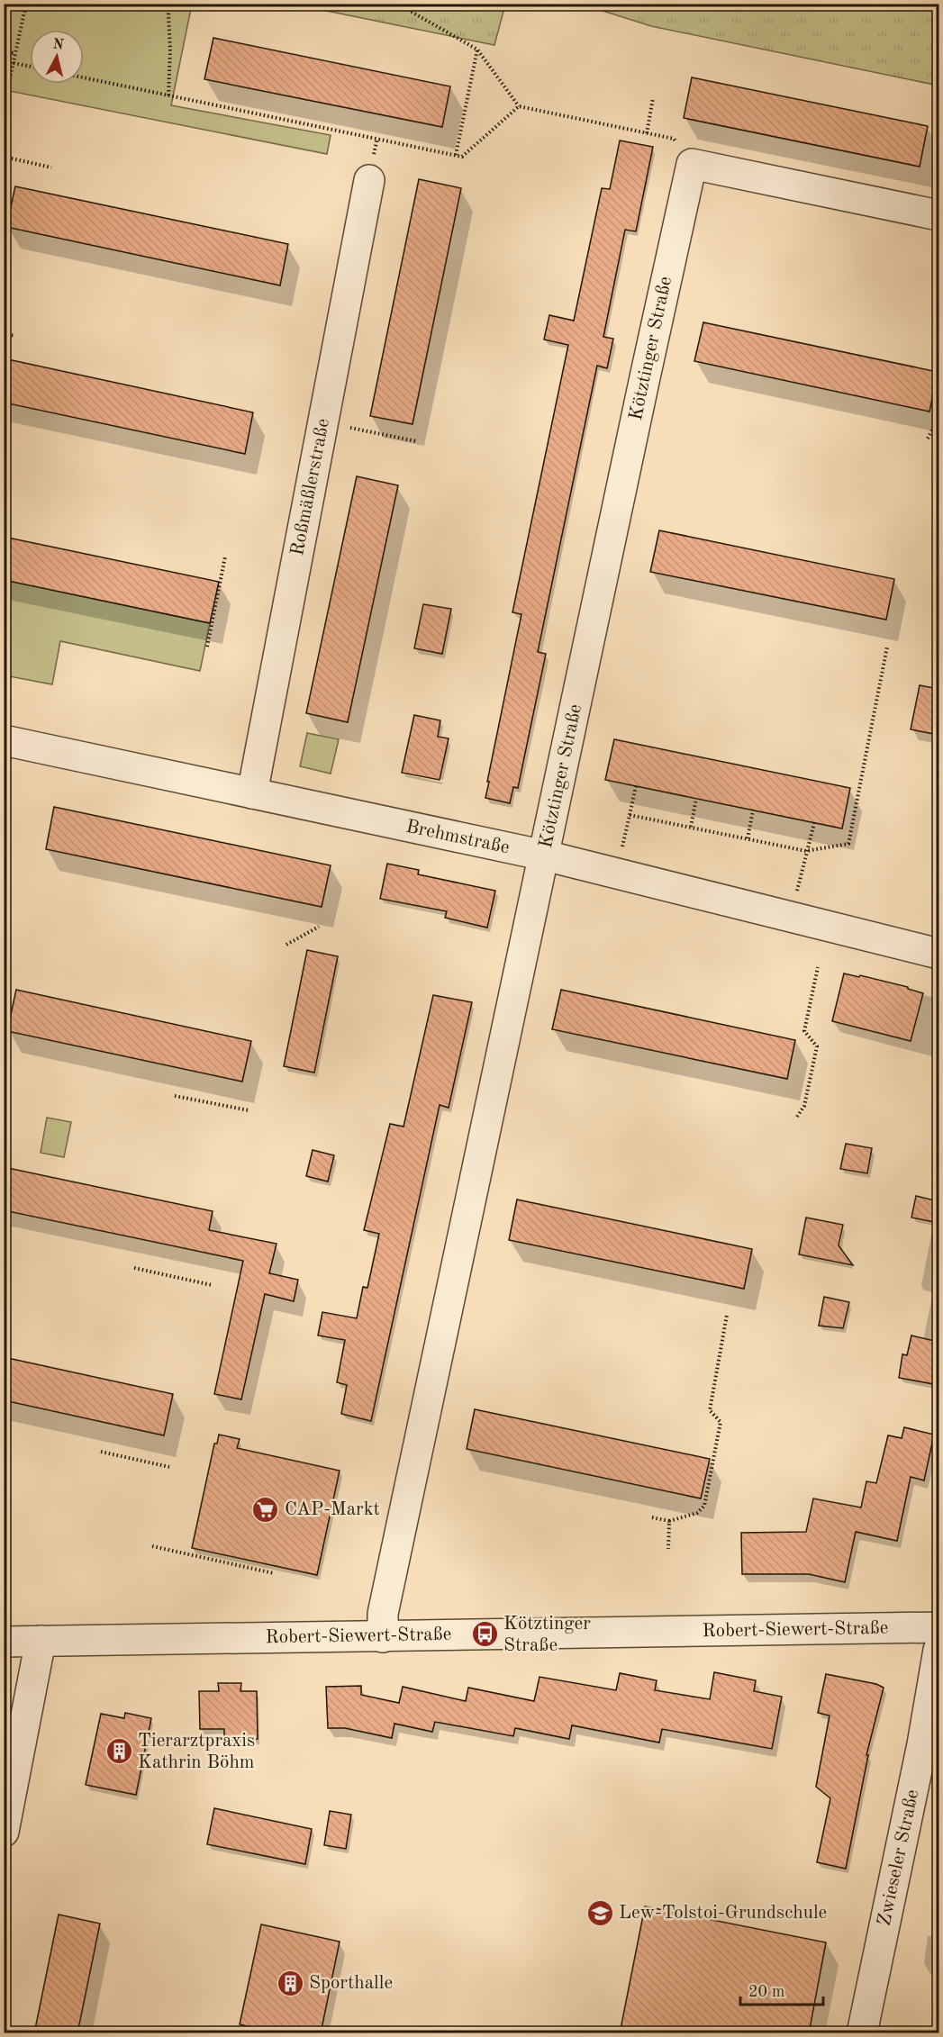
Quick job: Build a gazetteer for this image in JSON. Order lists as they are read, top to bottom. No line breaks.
{"streets":{"street":["Kötztinger Straße","Roßmäßlerstraße","Brehmstraße","Robert-Siewert-Straße","Zwieseler Straße"]},"crossings":[["Kötztinger Straße","Brehmstraße"],["Kötztinger Straße","Robert-Siewert-Straße"],["Roßmäßlerstraße","Brehmstraße"]],"places":{"supermarket":["CAP-Markt"],"bus stop":["Kötztinger Straße"],"building":["Tierarztpraxis Kathrin Böhm","Sporthalle"],"school or university":["Lew-Tolstoi-Grundschule"]},"scale_bar":"20 m","north":"top"}
